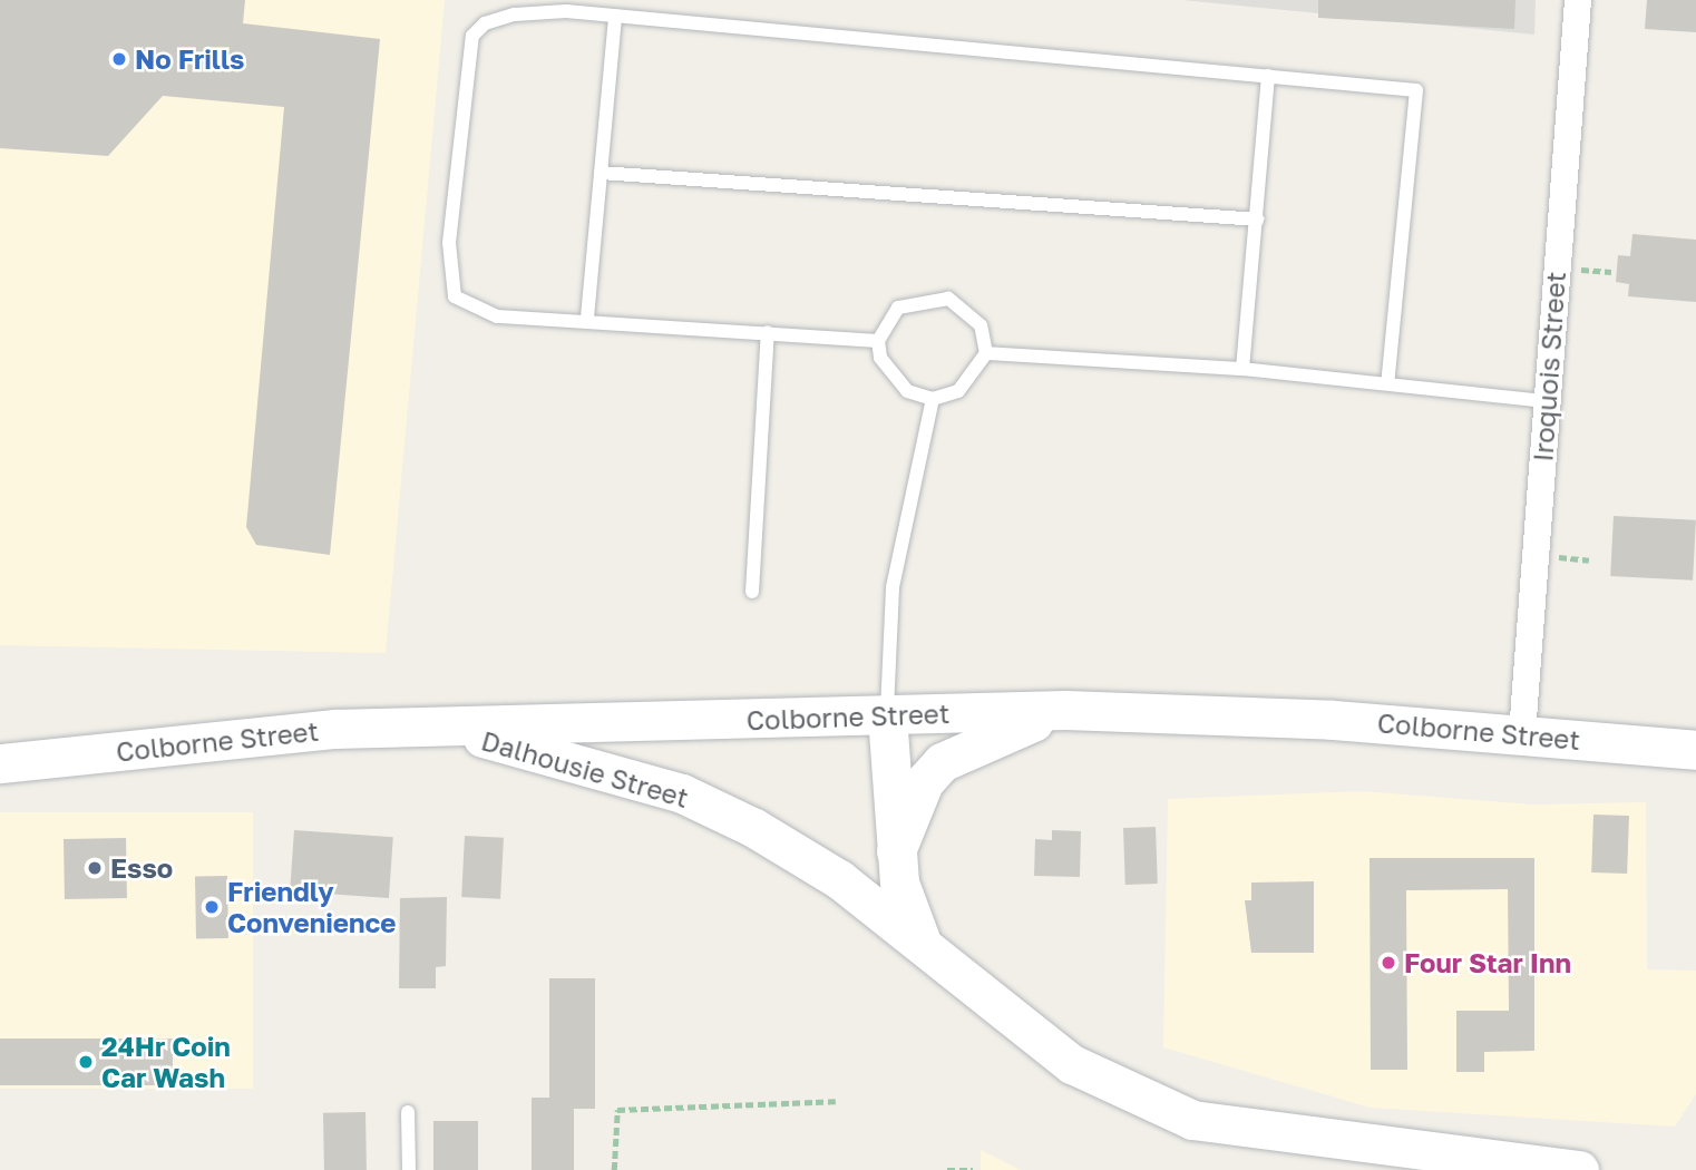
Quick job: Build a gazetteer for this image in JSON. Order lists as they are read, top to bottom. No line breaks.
{"streets":{"main road":["Colborne Street","Dalhousie Street"],"street":["Iroquois Street"]},"crossings":[["Iroquois Street","Colborne Street"],["Colborne Street","Dalhousie Street"]],"places":["No Frills","Esso","Friendly Convenience","Four Star Inn","24Hr Coin Car Wash"]}
